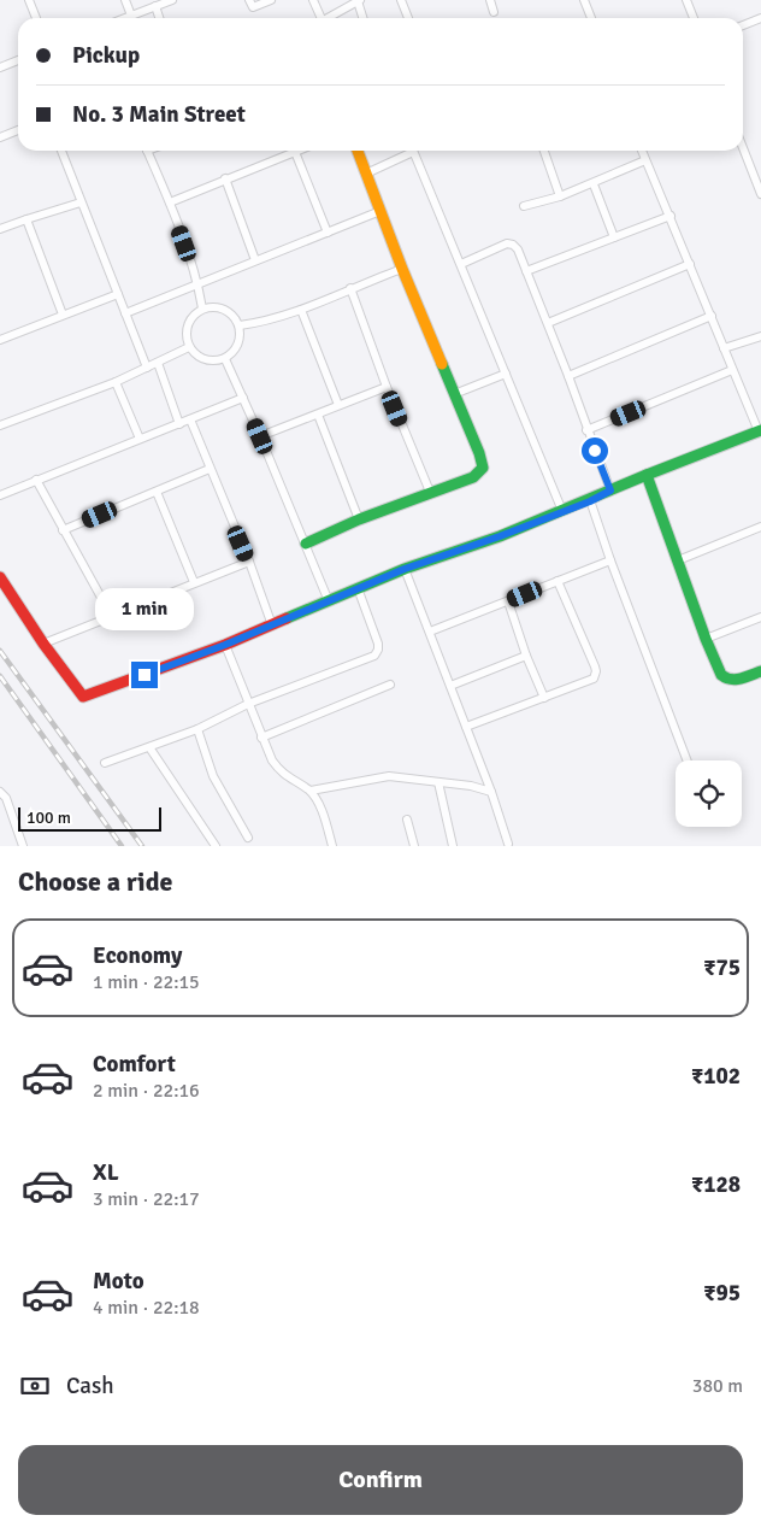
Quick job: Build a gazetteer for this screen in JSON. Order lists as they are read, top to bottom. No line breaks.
{"scale_bar":"100 m","page":{"banner":["Pickup","No. 3 Main Street"],"bubble":"1 min","scale":"100 m","heading":"Choose a ride","list":[{"name":"Economy","note":"1 min · 22:15","value":"₹75"},{"name":"Comfort","note":"2 min · 22:16","value":"₹102"},{"name":"XL","note":"3 min · 22:17","value":"₹128"},{"name":"Moto","note":"4 min · 22:18","value":"₹95"}],"pay":["Cash","380 m"],"buttons":"Confirm"}}
